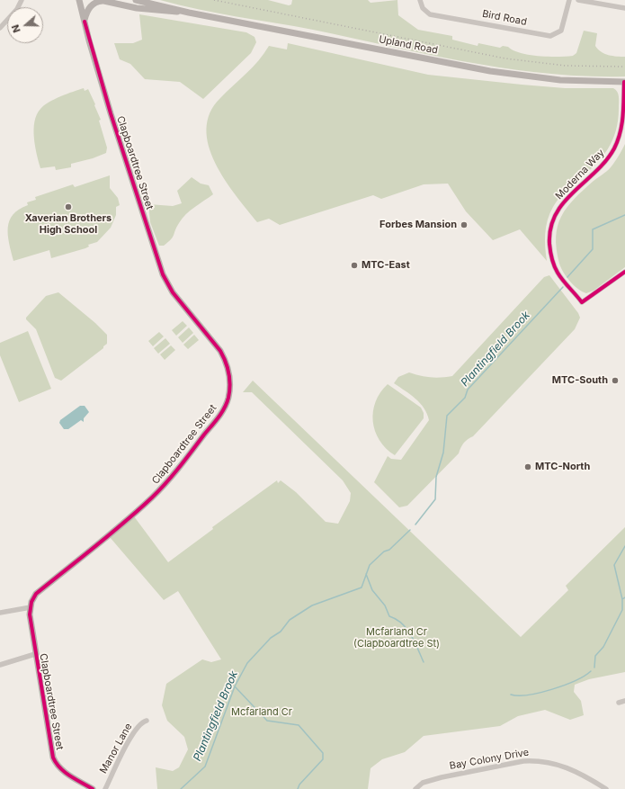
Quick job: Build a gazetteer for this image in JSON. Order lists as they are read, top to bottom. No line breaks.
{"streets":{"main road":["Upland Road","Clapboardtree Street"],"street":["Bird Road","Moderna Way","Manor Lane","Bay Colony Drive"]},"crossings":[["Upland Road","Moderna Way"]],"water":["Plantingfield Brook"],"parks":["Mcfarland Cr (Clapboardtree St)","Mcfarland Cr"],"places":["Xaverian Brothers High School","Forbes Mansion","MTC-East","MTC-South","MTC-North"],"north":"left"}
